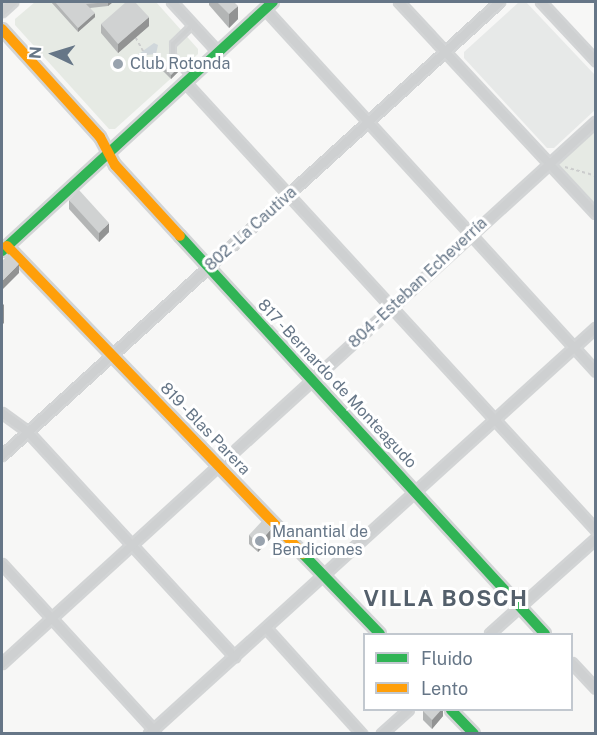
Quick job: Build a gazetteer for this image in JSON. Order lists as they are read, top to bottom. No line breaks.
{"streets":{"street":["802 - La Cautiva","804 - Esteban Echeverría","817 - Bernardo de Monteagudo","819 - Blas Parera"]},"crossings":[["802 - La Cautiva","817 - Bernardo de Monteagudo"],["802 - La Cautiva","819 - Blas Parera"],["804 - Esteban Echeverría","817 - Bernardo de Monteagudo"],["804 - Esteban Echeverría","819 - Blas Parera"]],"districts":["VILLA BOSCH"],"places":["Club Rotonda","Manantial de Bendiciones"],"legend":["Fluido","Lento"],"north":"left"}
